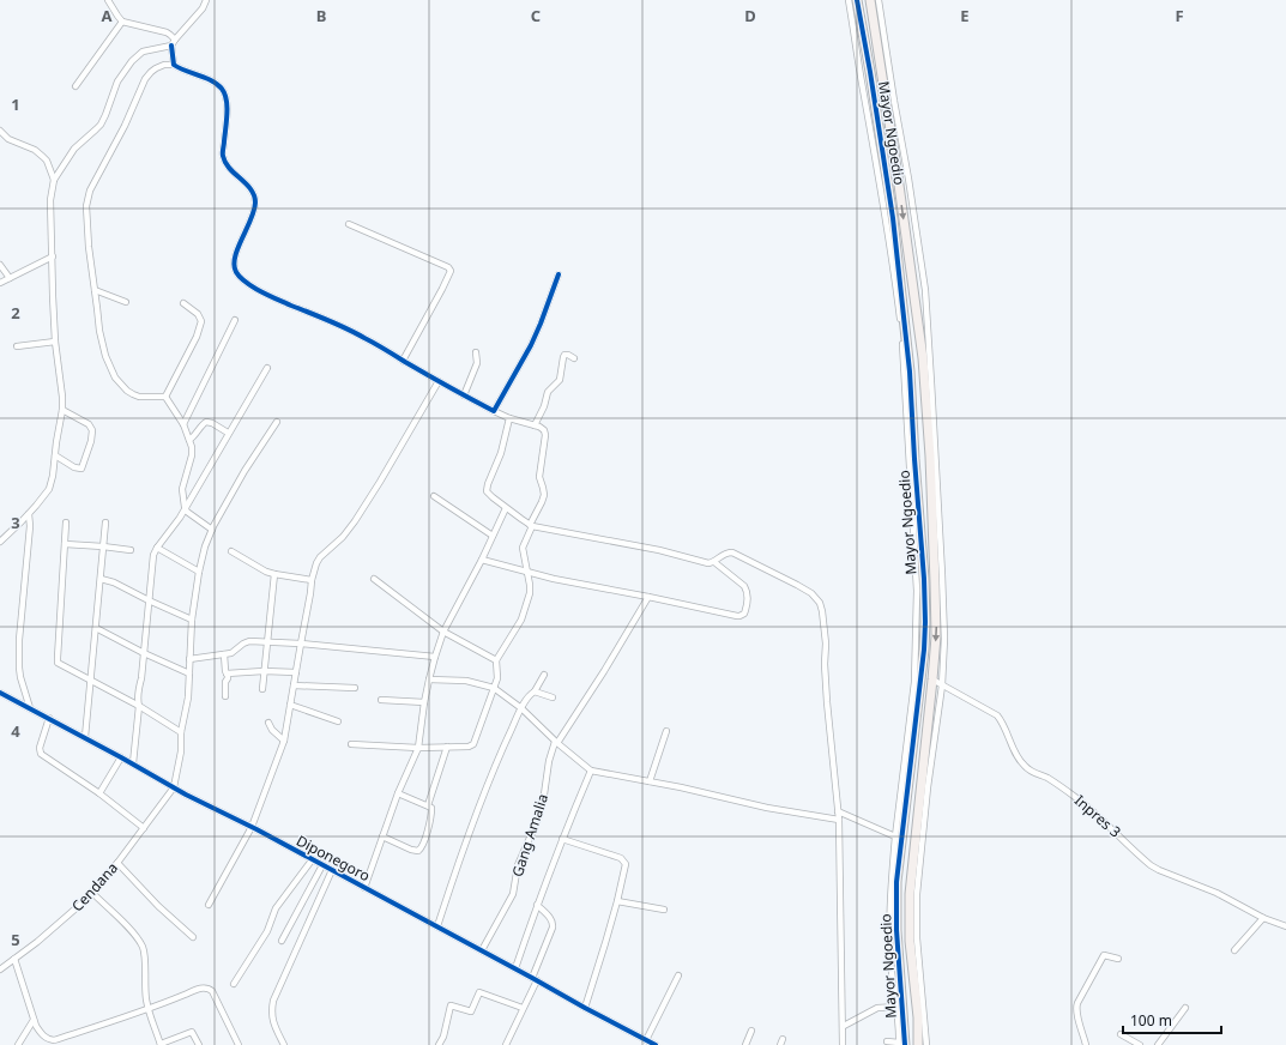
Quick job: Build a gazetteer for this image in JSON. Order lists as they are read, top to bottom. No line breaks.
{"streets":{"street":["Mayor Ngoedio","Inpres 3","Gang Amalia","Diponegoro","Cendana"]},"crossings":[["Mayor Ngoedio","Inpres 3"],["Gang Amalia","Diponegoro"],["Diponegoro","Cendana"]],"scale_bar":"100 m","grid":{"columns":["A","B","C","D","E","F"],"rows":["1","2","3","4","5"]}}
